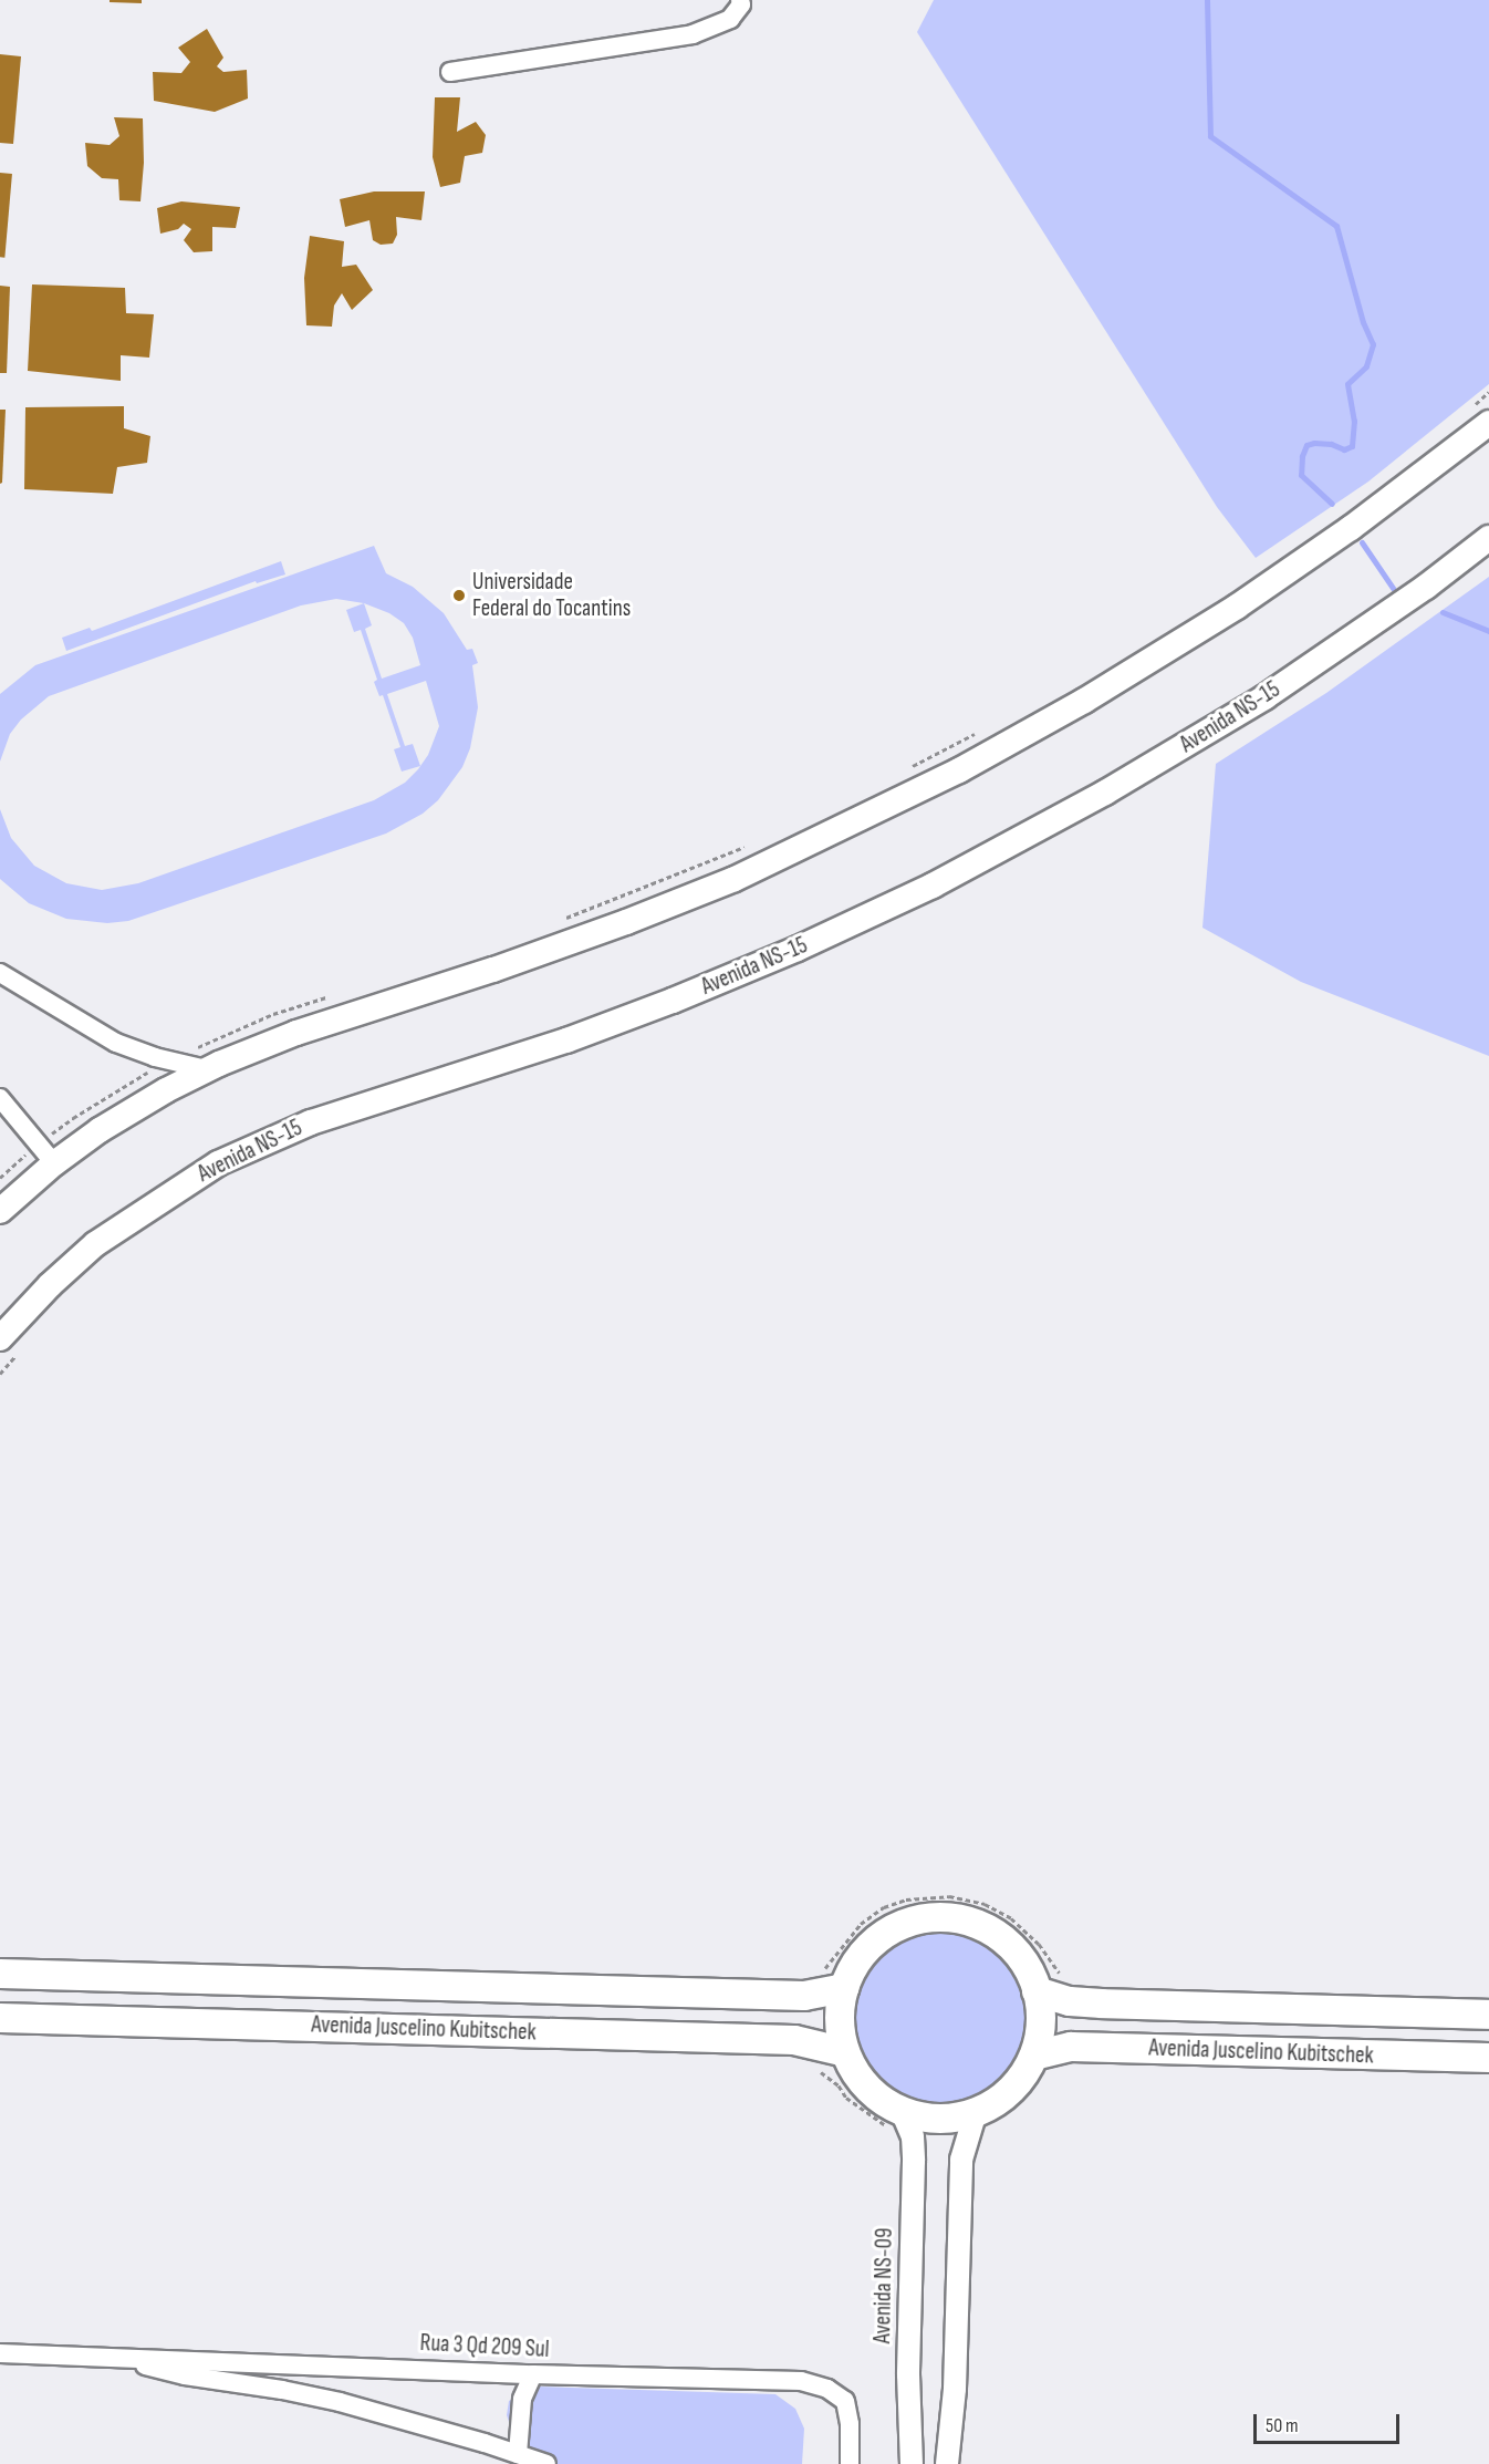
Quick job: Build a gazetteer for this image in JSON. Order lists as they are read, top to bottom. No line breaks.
{"streets":{"main road":["Avenida NS-15","Avenida Juscelino Kubitschek"],"street":["Avenida NS-09","Rua 3 Qd 209 Sul"]},"crossings":[["Avenida Juscelino Kubitschek","Avenida NS-09"]],"places":["Universidade Federal do Tocantins"],"scale_bar":"50 m"}
